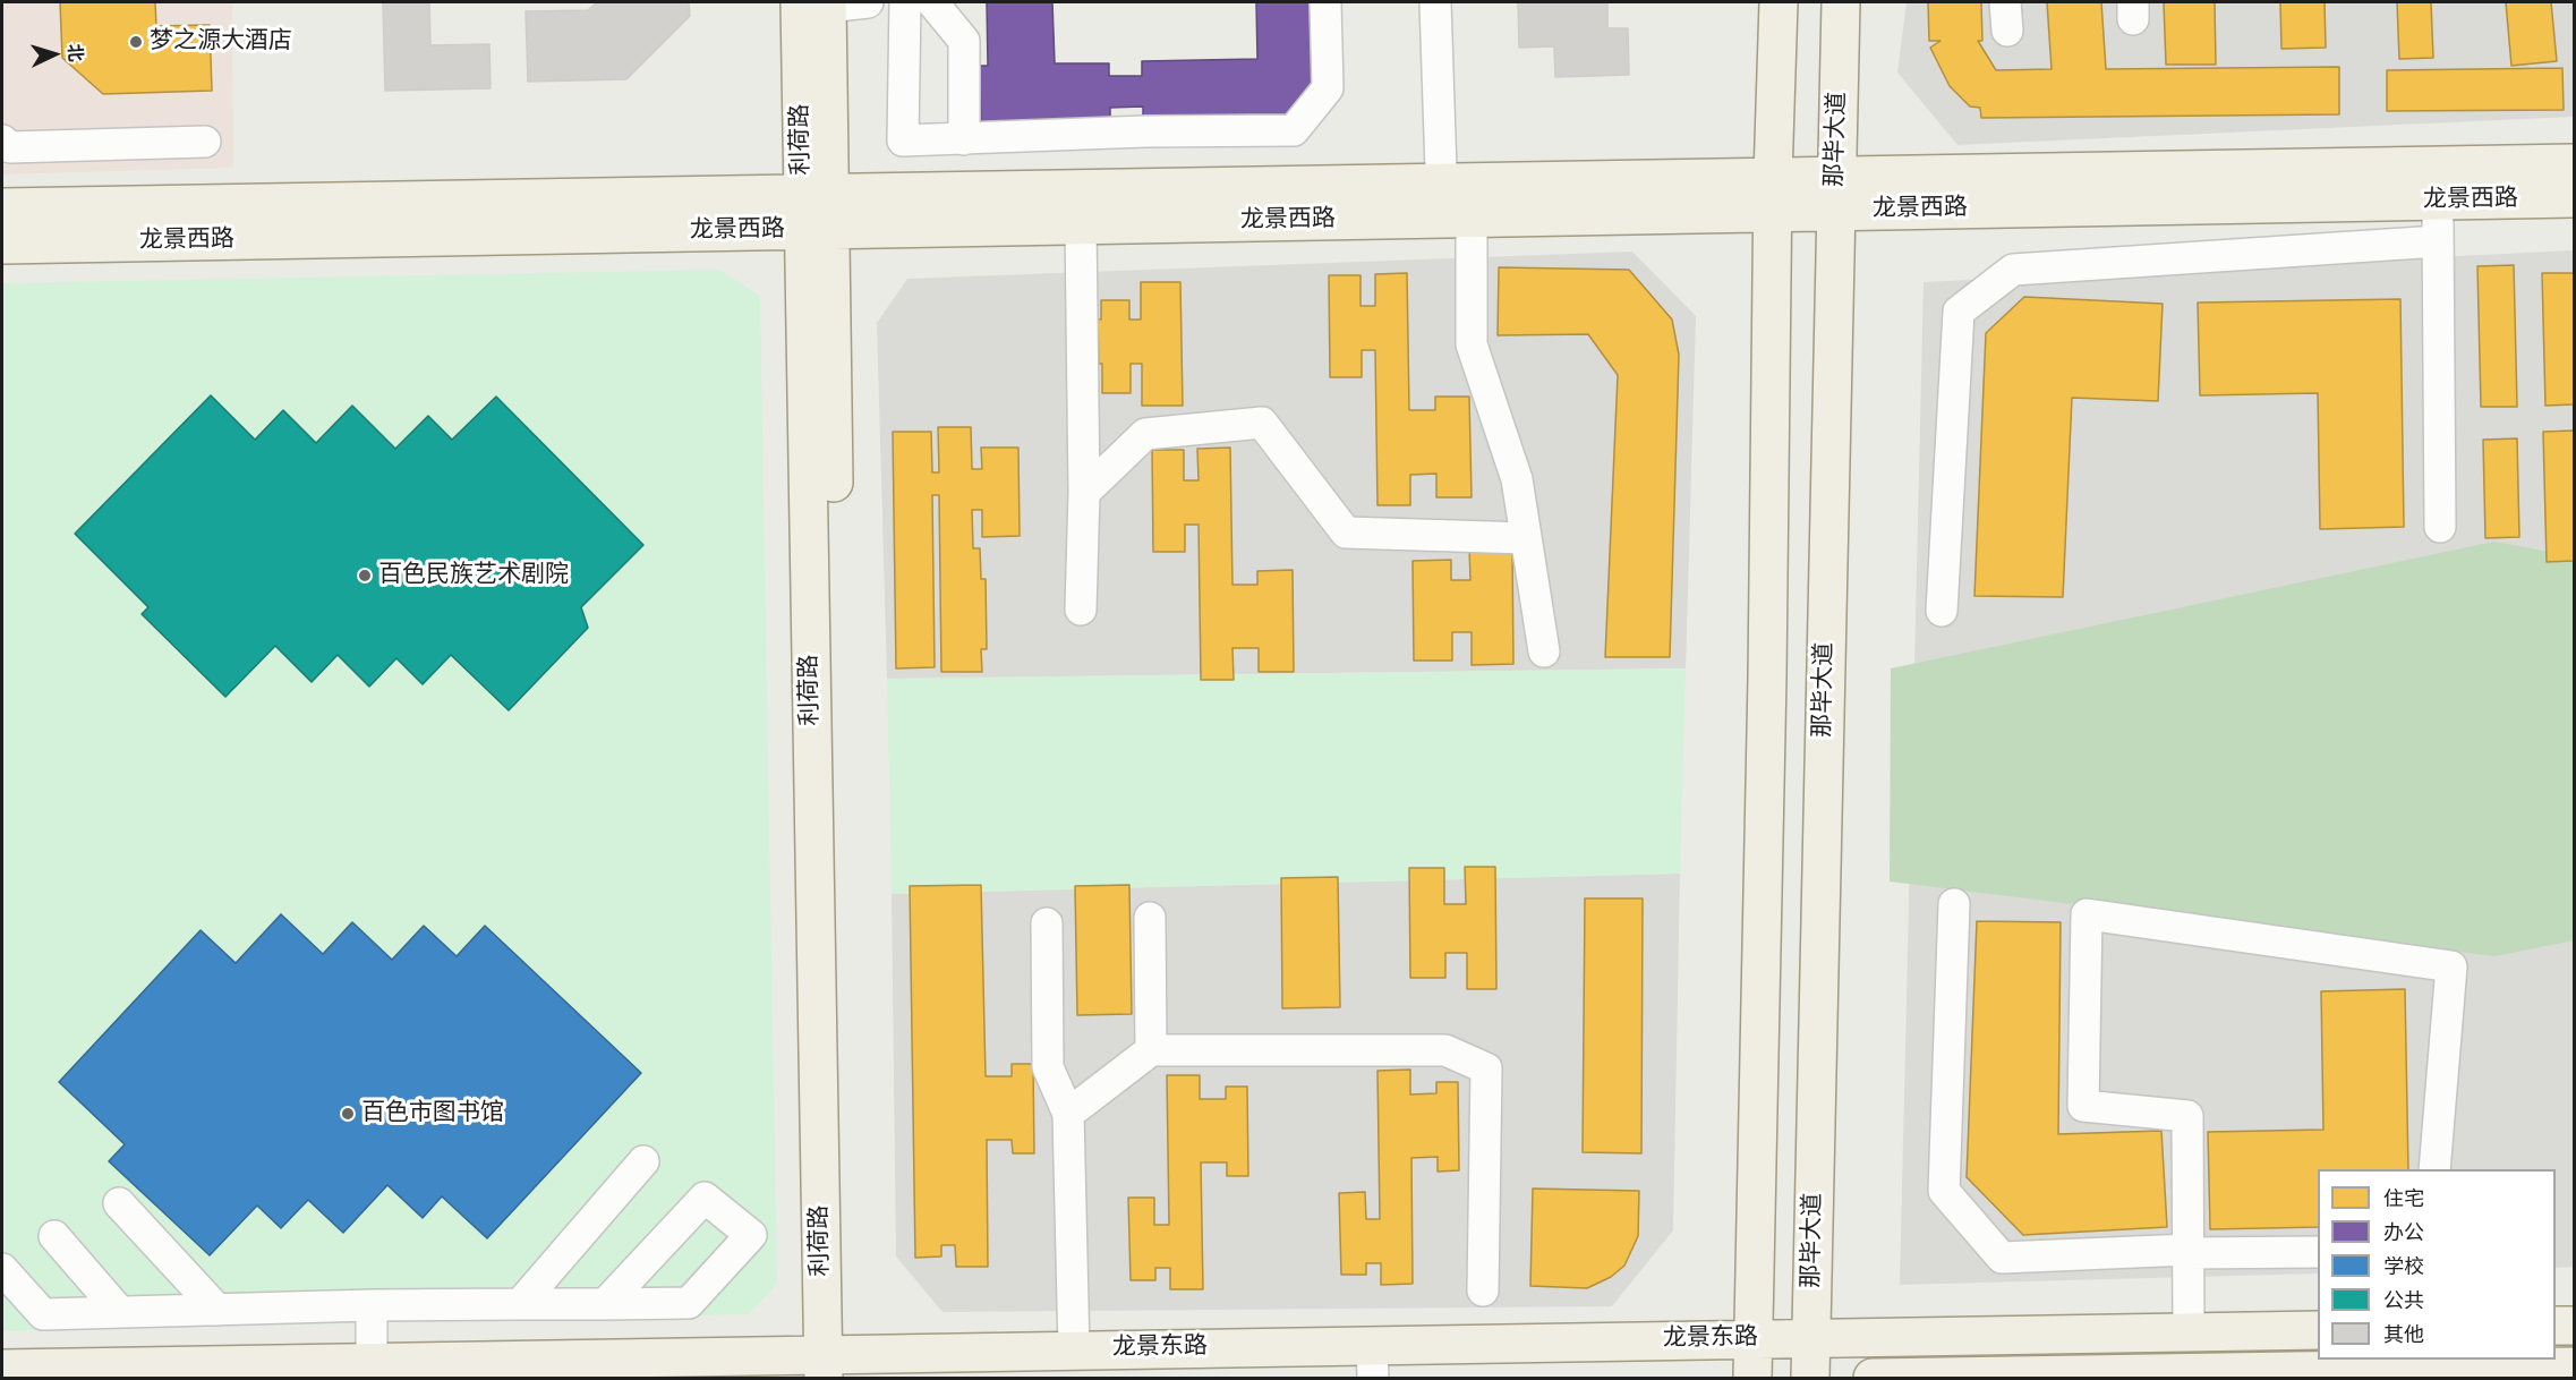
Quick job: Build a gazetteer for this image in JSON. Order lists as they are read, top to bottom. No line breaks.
{"streets":{"main road":["利荷路","那毕大道","龙景西路","龙景东路"]},"crossings":[["利荷路","龙景西路"],["利荷路","龙景东路"],["那毕大道","龙景西路"],["那毕大道","龙景东路"]],"places":["梦之源大酒店","百色民族艺术剧院","百色市图书馆"],"legend":["住宅","办公","学校","公共","其他"],"north":"right"}
